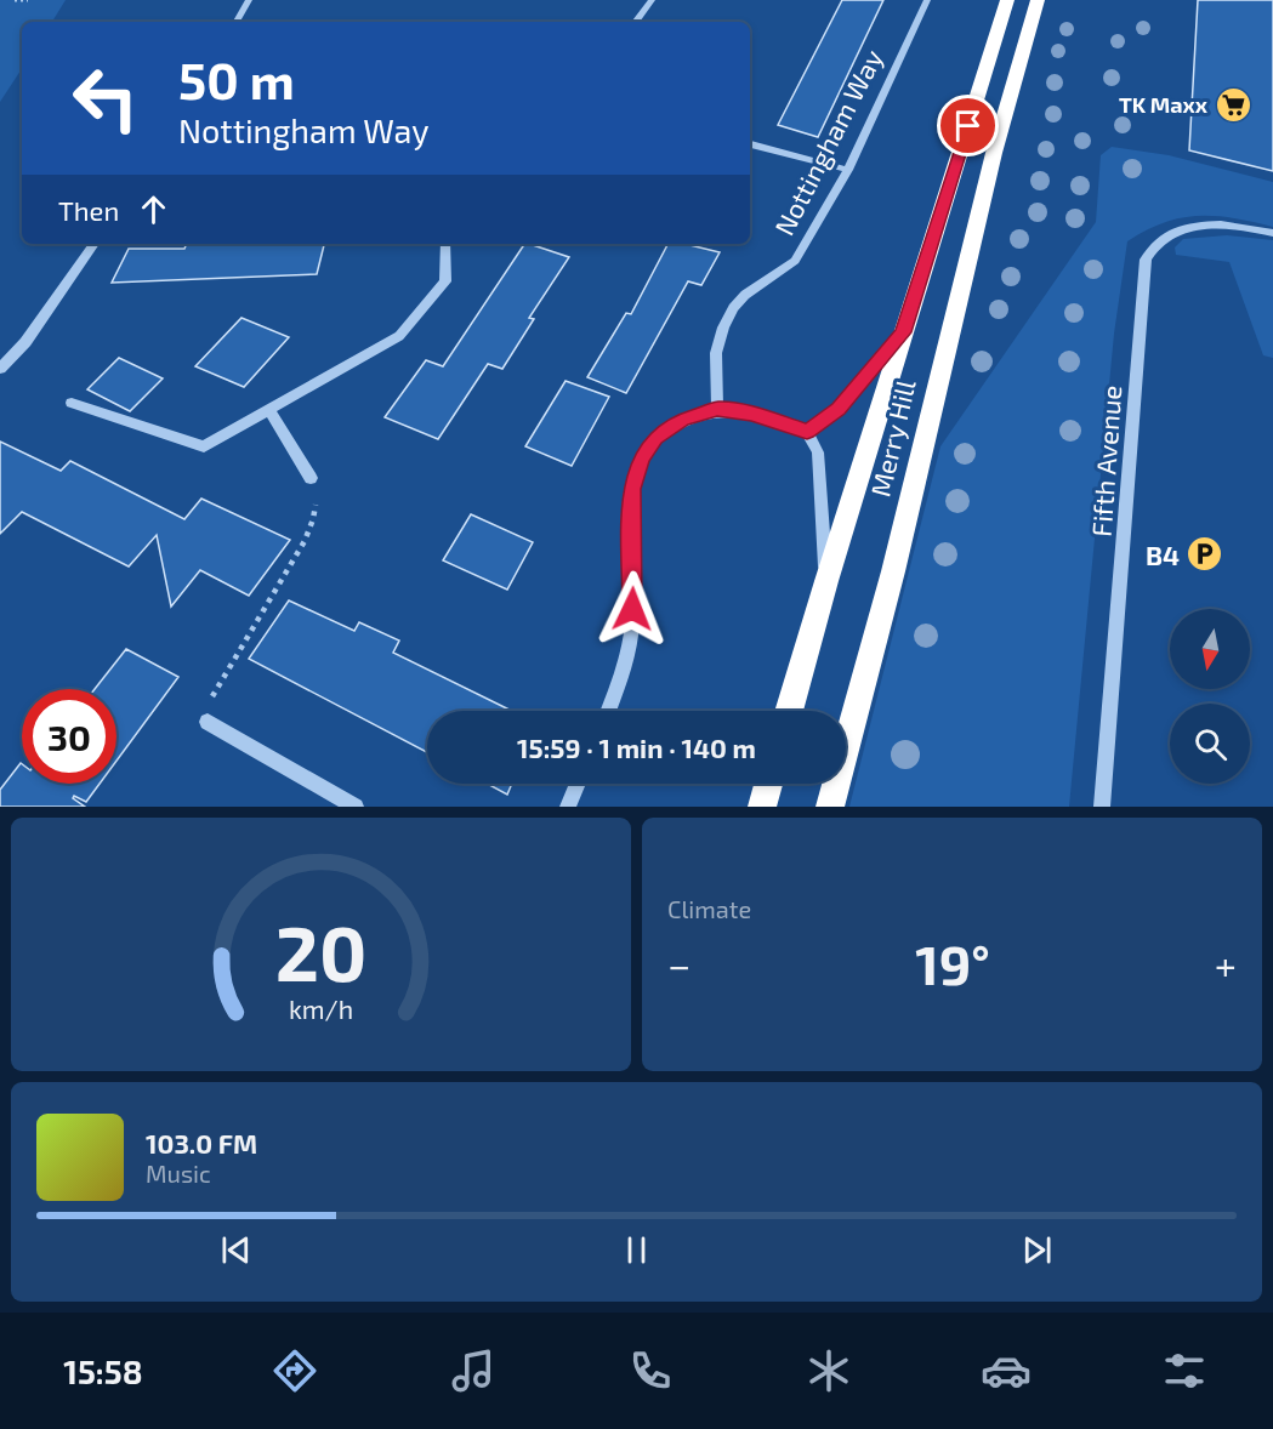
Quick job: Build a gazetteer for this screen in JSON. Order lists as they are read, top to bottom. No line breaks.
{"streets":{"highway":["Merry Hill"],"street":["Nottingham Way","Fifth Avenue"]},"places":{"supermarket":["TK Maxx"],"parking":["B4"]},"north":"bottom","page":{"turn":["50 m","Nottingham Way"],"then":"Then","limit":"30","trip":"15:59 · 1 min · 140 m","tile":"Climate","heat":["−","19°","+"],"song":["103.0 FM","Music"],"tabs":"15:58","gauge":["20","km/h"]}}
